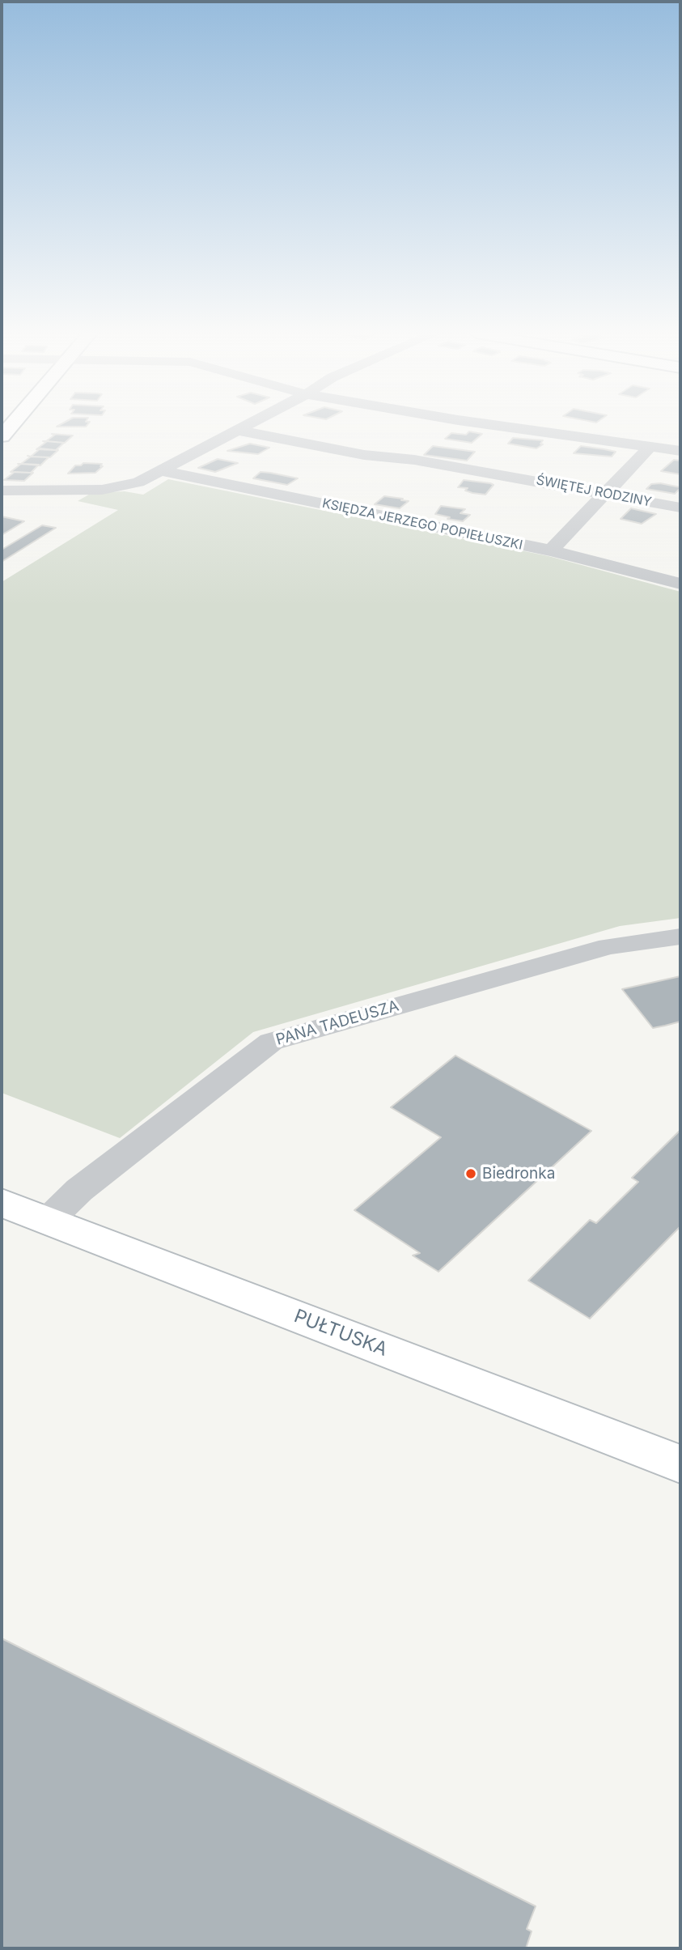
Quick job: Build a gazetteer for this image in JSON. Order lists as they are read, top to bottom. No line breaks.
{"streets":{"street":["ŚWIĘTEJ RODZINY","KSIĘDZA JERZEGO POPIEŁUSZKI","PANA TADEUSZA","PUŁTUSKA"]},"crossings":[["PANA TADEUSZA","PUŁTUSKA"]],"places":["Biedronka"]}
